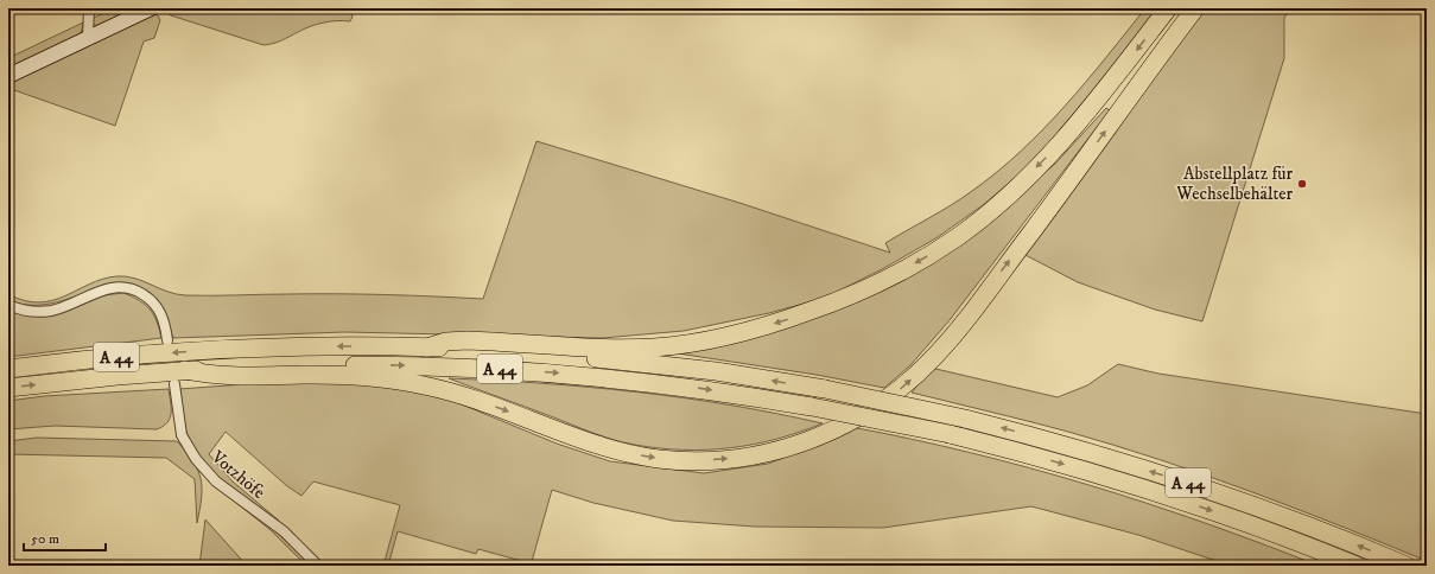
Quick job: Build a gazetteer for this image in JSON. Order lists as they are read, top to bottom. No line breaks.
{"streets":{"highway":["A 44"],"street":["Votzhöfe"]},"places":["Abstellplatz für Wechselbehälter"],"scale_bar":"50 m"}
